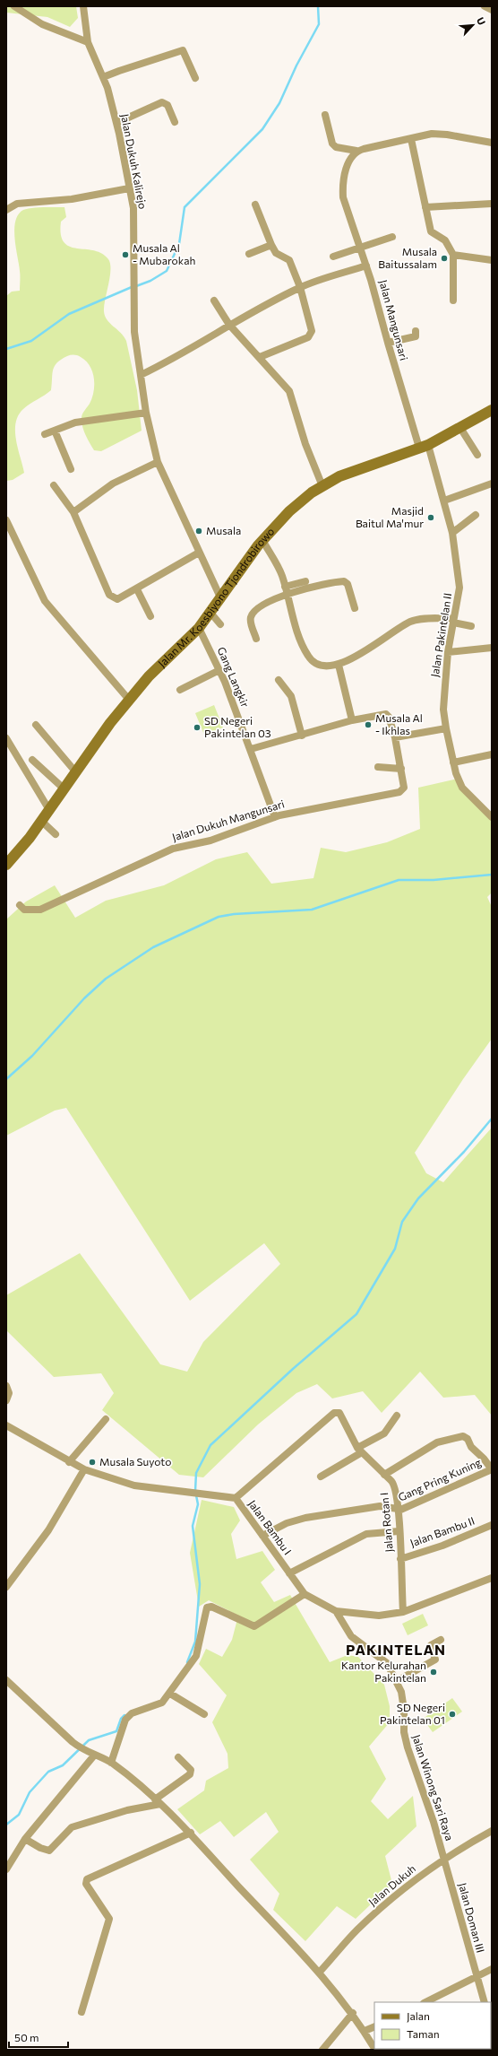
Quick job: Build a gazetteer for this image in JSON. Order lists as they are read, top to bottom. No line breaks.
{"streets":{"main road":["Jalan Mr. Koesbiyono Tjondrobirowo"],"street":["Jalan Dukuh Kalirejo","Jalan Mangunsari","Jalan Pakintelan II","Gang Langkir","Jalan Dukuh Mangunsari","Gang Pring Kuning","Jalan Rotan I","Jalan Bambu I","Jalan Bambu II","Jalan Winong Sari Raya","Jalan Dukuh","Jalan Doman III"]},"crossings":[["Jalan Dukuh Kalirejo","Jalan Mr. Koesbiyono Tjondrobirowo"],["Jalan Mangunsari","Jalan Mr. Koesbiyono Tjondrobirowo"],["Jalan Mangunsari","Jalan Pakintelan II"],["Jalan Mr. Koesbiyono Tjondrobirowo","Jalan Pakintelan II"],["Jalan Mr. Koesbiyono Tjondrobirowo","Gang Langkir"],["Gang Langkir","Jalan Dukuh Mangunsari"],["Gang Pring Kuning","Jalan Rotan I"],["Jalan Rotan I","Jalan Bambu I"],["Jalan Rotan I","Jalan Bambu II"],["Jalan Bambu I","Jalan Winong Sari Raya"],["Jalan Winong Sari Raya","Jalan Dukuh"],["Jalan Winong Sari Raya","Jalan Doman III"],["Jalan Dukuh","Jalan Doman III"]],"districts":["PAKINTELAN"],"places":["Musala Al - Mubarokah","Musala Baitussalam","Masjid Baitul Ma'mur","Musala","Musala Al - Ikhlas","SD Negeri Pakintelan 03","Musala Suyoto","Kantor Kelurahan Pakintelan","SD Negeri Pakintelan 01"],"legend":["Jalan","Taman"],"scale_bar":"50 m","north":"top right"}
